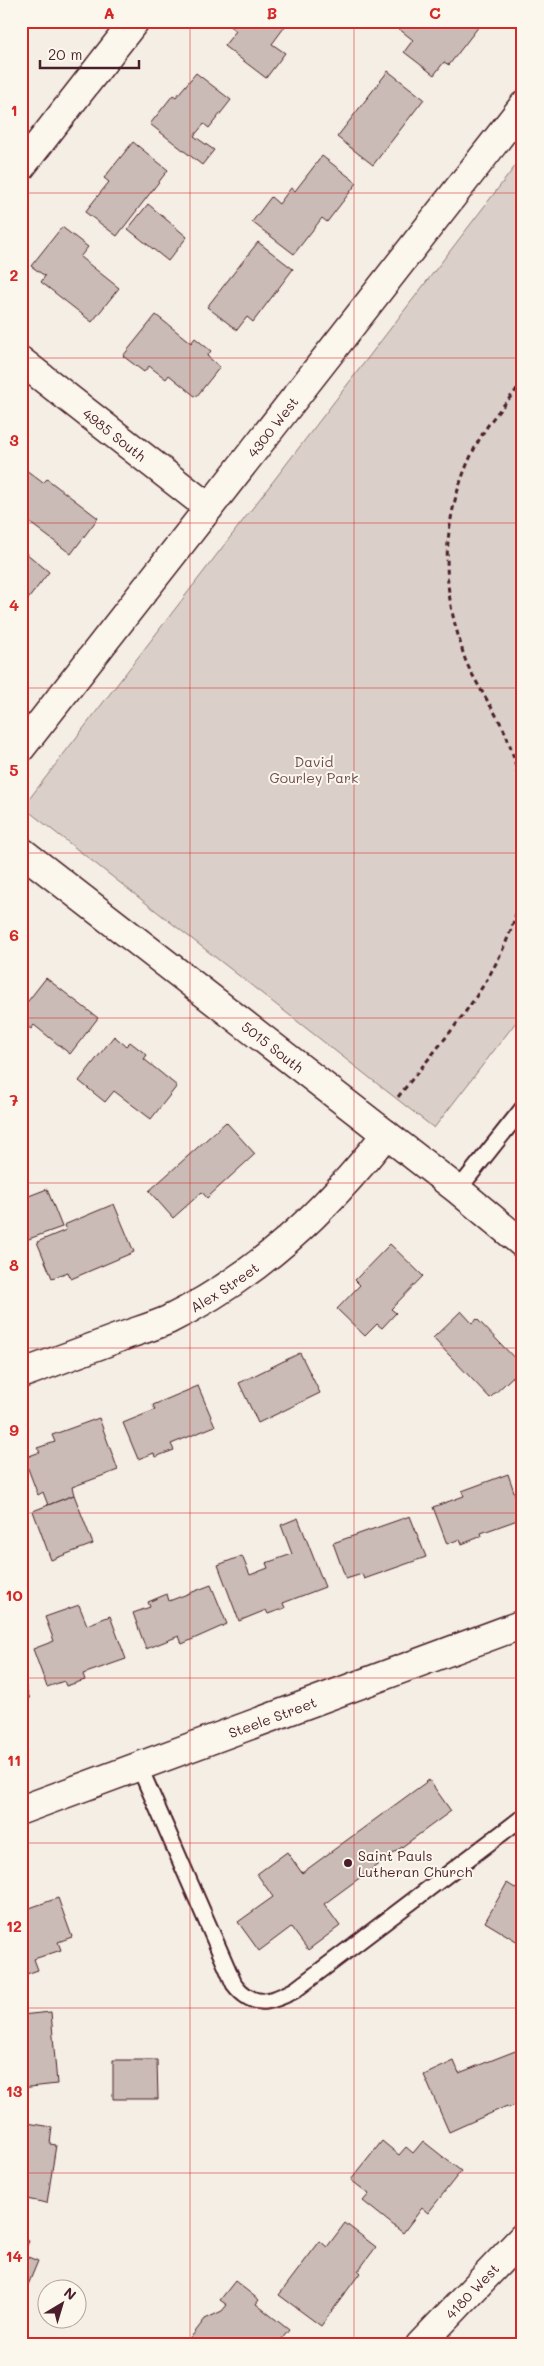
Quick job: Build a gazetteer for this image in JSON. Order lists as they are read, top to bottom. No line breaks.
{"streets":{"street":["4300 West","4985 South","5015 South","Alex Street","Steele Street","4180 West"]},"crossings":[["4300 West","4985 South"],["5015 South","Alex Street"]],"parks":["David Gourley Park"],"places":["Saint Pauls Lutheran Church"],"scale_bar":"20 m","north":"top right","grid":{"columns":["A","B","C"],"rows":["1","2","3","4","5","6","7","8","9","10","11","12","13","14"]}}
